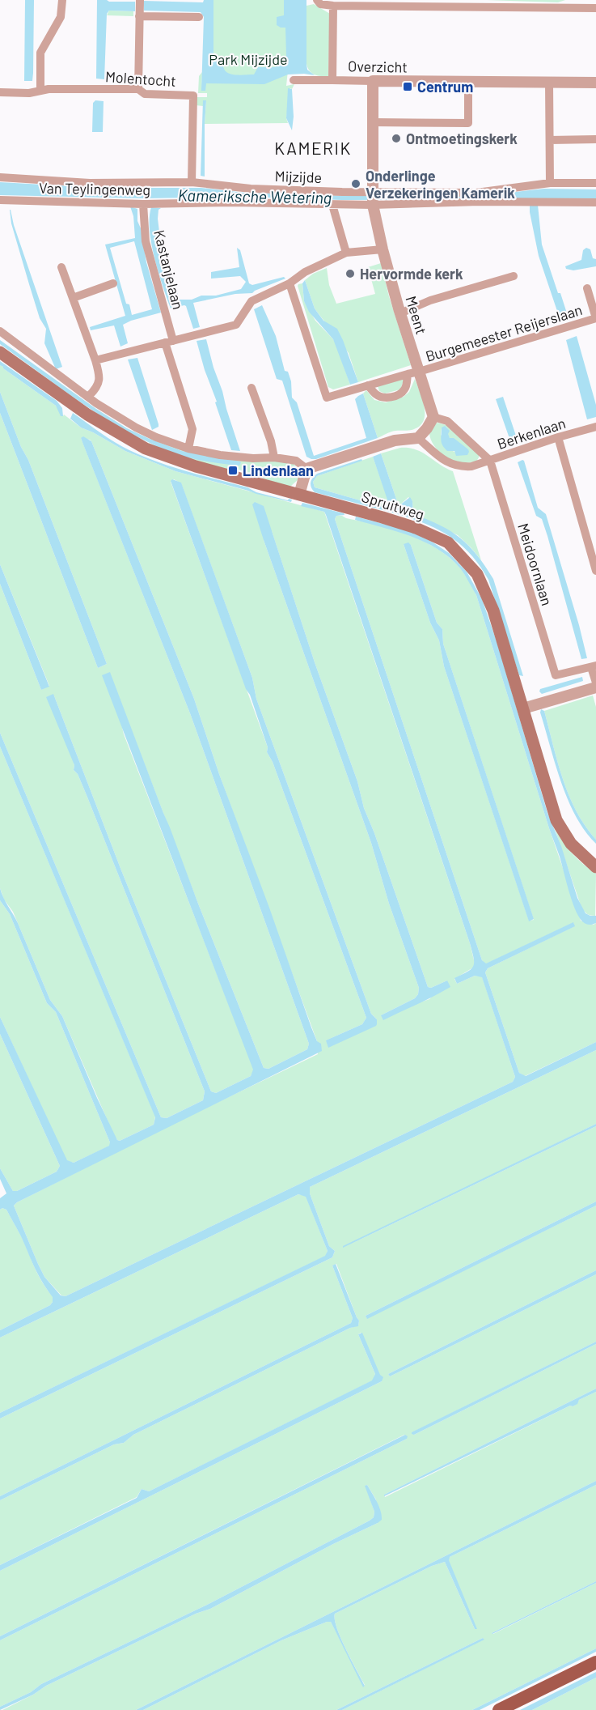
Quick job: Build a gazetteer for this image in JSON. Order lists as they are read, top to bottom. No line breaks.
{"streets":{"main road":["Spruitweg"],"street":["Overzicht","Molentocht","Mijzijde","Van Teylingenweg","Kastanjelaan","Meent","Burgemeester Reijerslaan","Berkenlaan","Meidoornlaan"]},"crossings":[["Overzicht","Meent"],["Molentocht","Mijzijde"],["Mijzijde","Van Teylingenweg"],["Mijzijde","Meent"],["Van Teylingenweg","Kastanjelaan"],["Van Teylingenweg","Meent"],["Meent","Burgemeester Reijerslaan"],["Meent","Berkenlaan"],["Berkenlaan","Meidoornlaan"]],"districts":["KAMERIK"],"water":["Kameriksche Wetering"],"parks":["Park Mijzijde"],"places":{"transit":["Centrum","Lindenlaan"],"other":["Ontmoetingskerk","Onderlinge Verzekeringen Kamerik","Hervormde kerk"]}}
